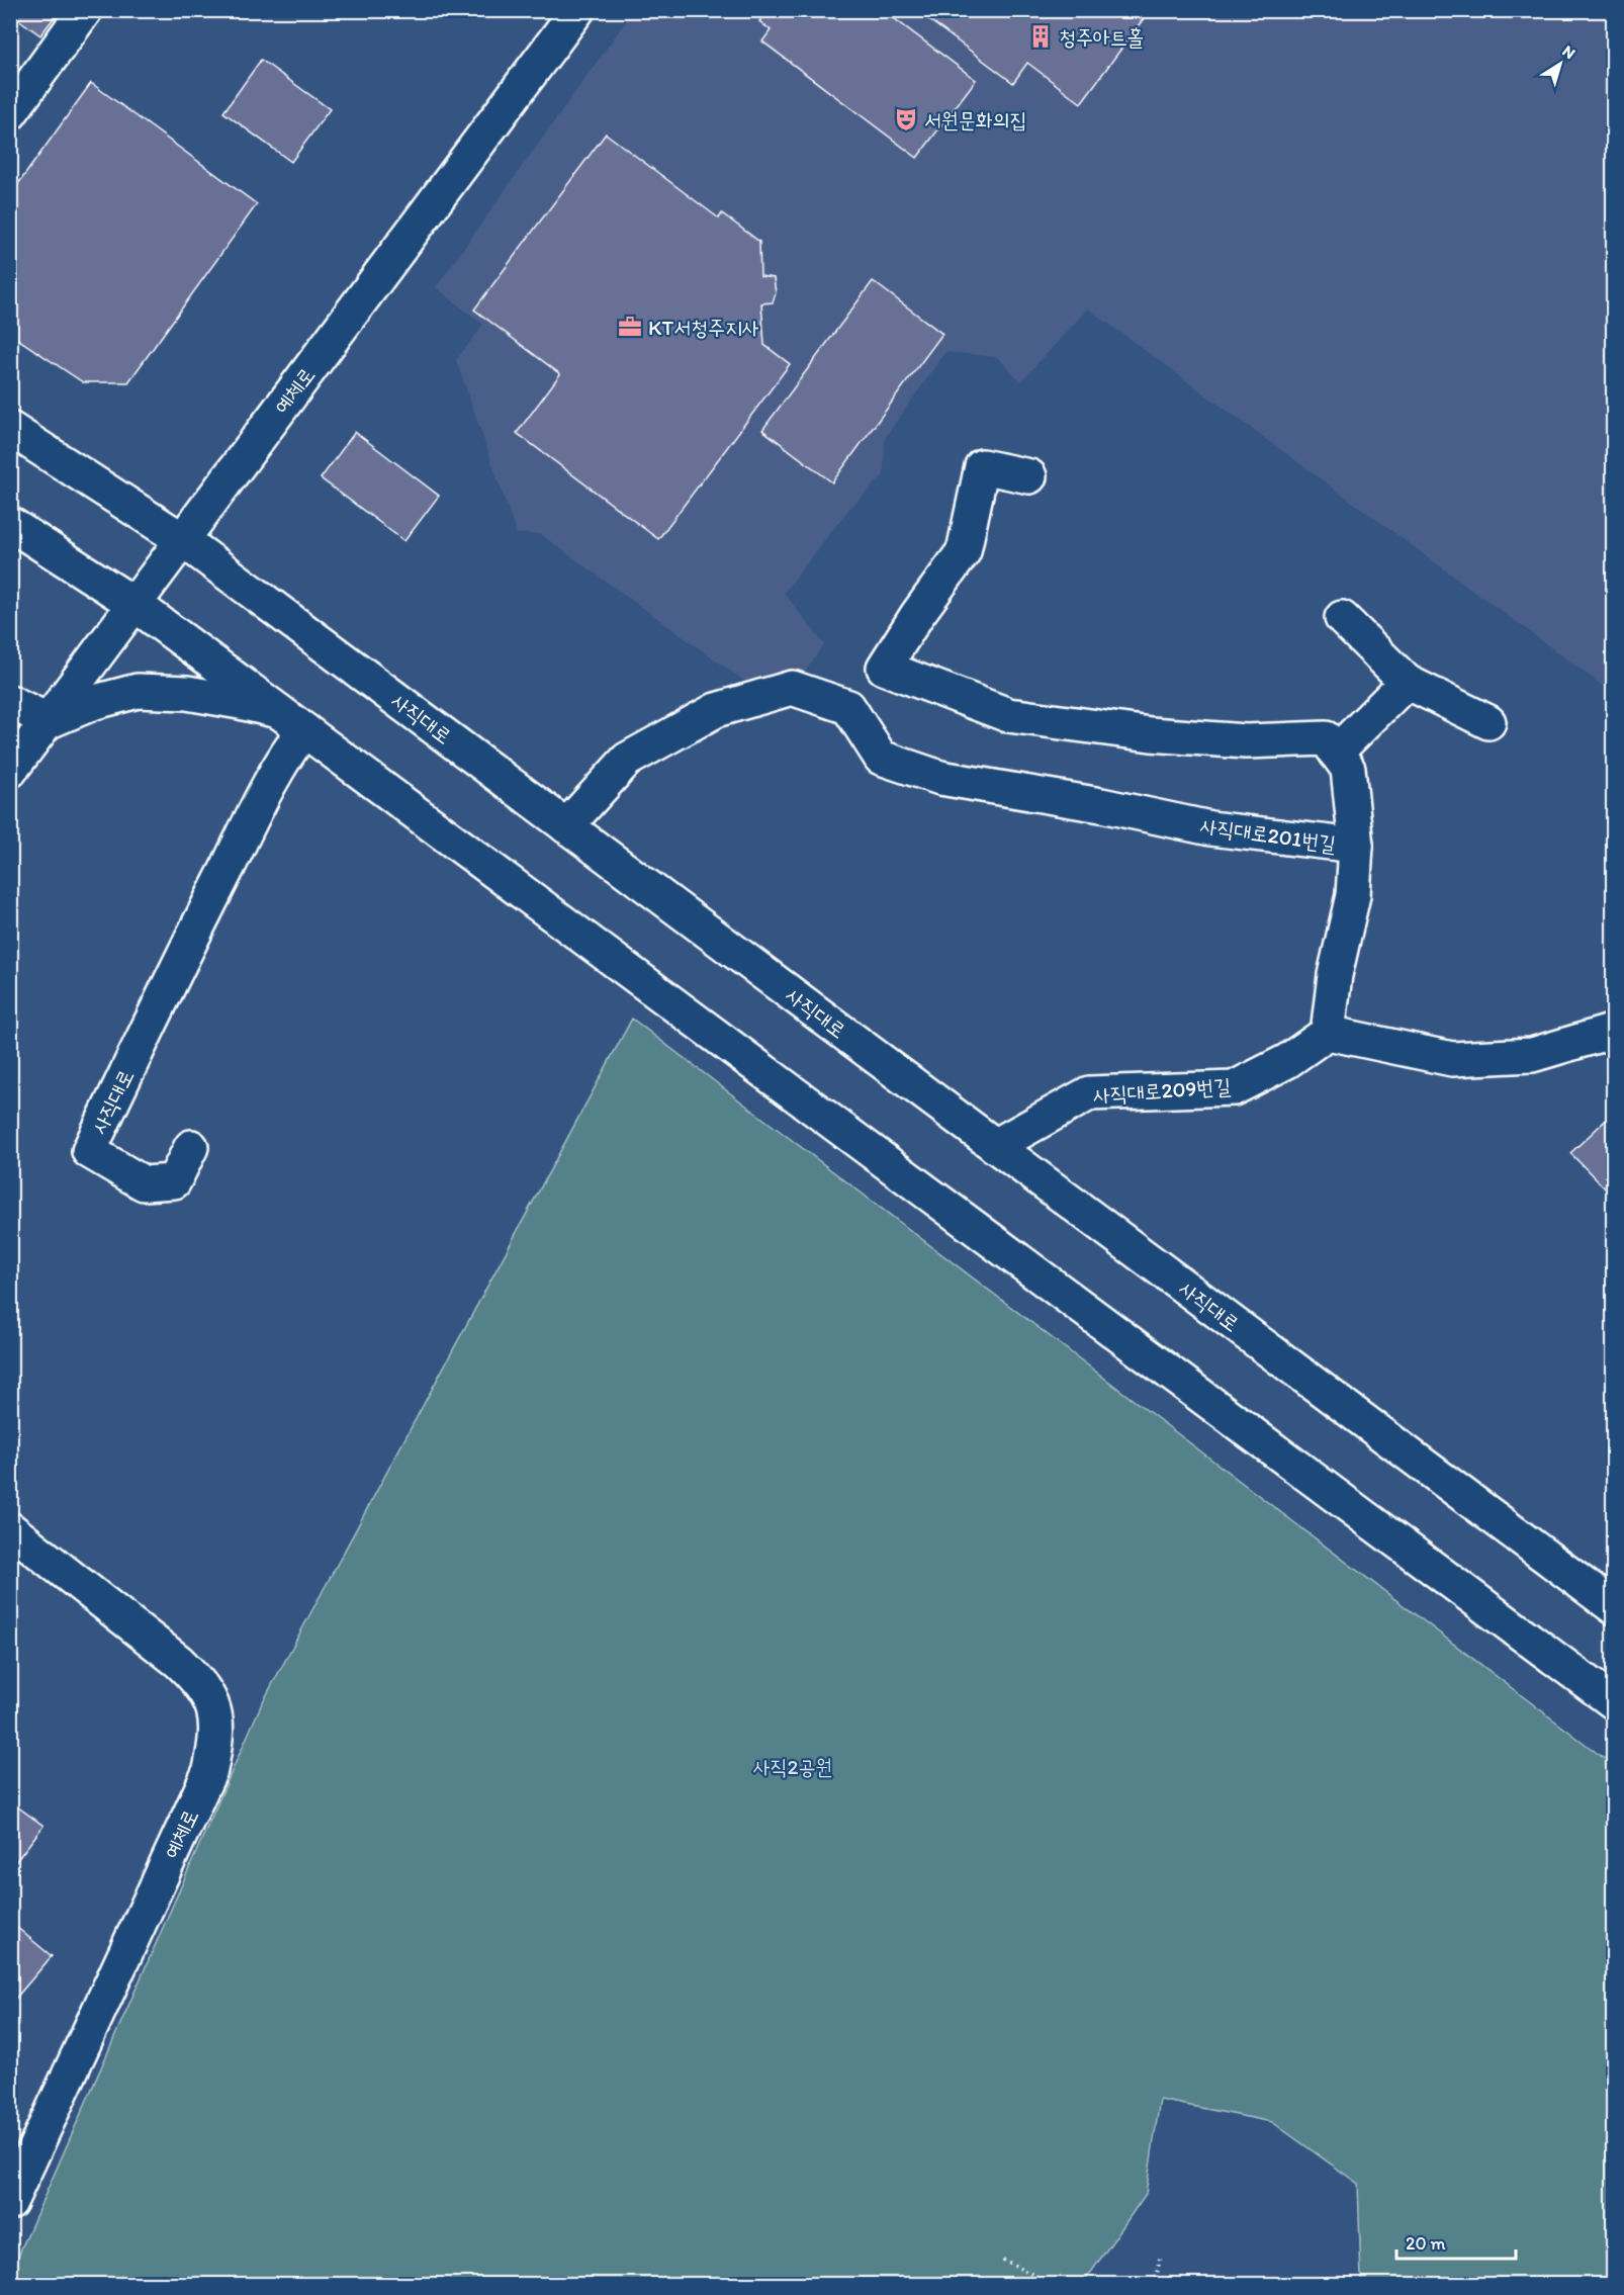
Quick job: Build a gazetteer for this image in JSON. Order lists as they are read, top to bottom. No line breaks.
{"streets":{"main road":["예체로","사직대로","사직대로201번길","사직대로209번길"]},"crossings":[["예체로","사직대로"],["사직대로","사직대로209번길"]],"parks":["사직2공원"],"places":{"building":["청주아트홀"],"theatre":["서원문화의집"],"office":["KT서청주지사"]},"scale_bar":"20 m","north":"top right"}
